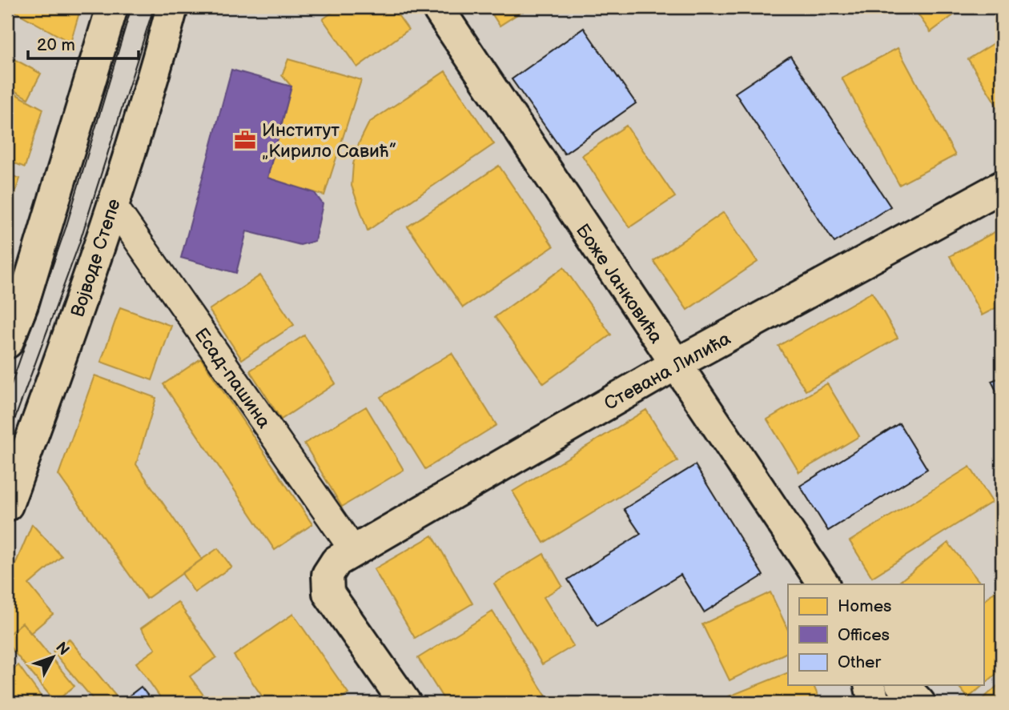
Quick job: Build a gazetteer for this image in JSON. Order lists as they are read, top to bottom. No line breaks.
{"streets":{"street":["Војводе Степе","Боже Јанковића","Стевана Лилића","Есад-пашина"]},"crossings":[["Војводе Степе","Есад-пашина"],["Боже Јанковића","Стевана Лилића"],["Стевана Лилића","Есад-пашина"]],"places":{"office":["Институт „Кирило Савић”"]},"legend":["Homes","Offices","Other"],"scale_bar":"20 m","north":"top right"}
